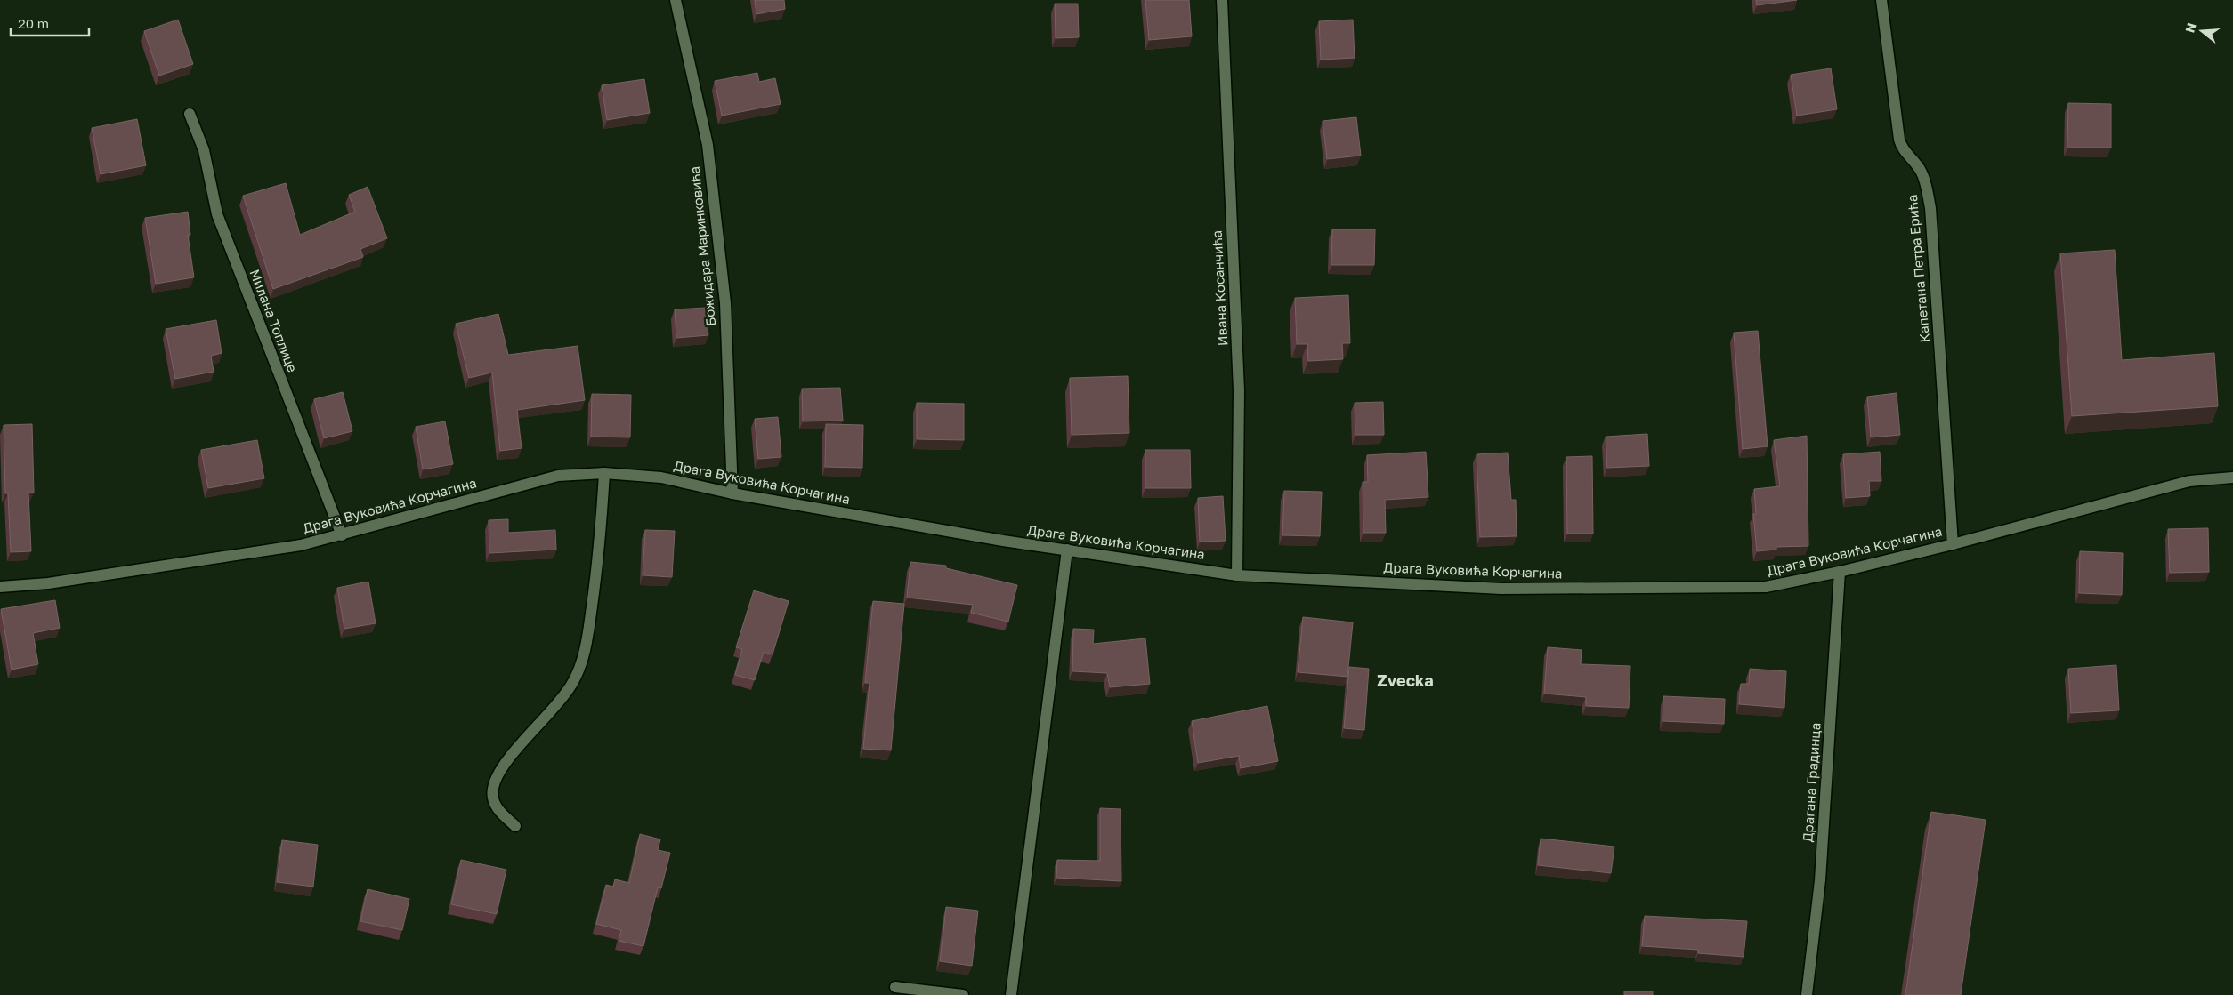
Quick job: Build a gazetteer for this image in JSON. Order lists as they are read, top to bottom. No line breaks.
{"streets":{"street":["Божидара Маринковића","Капетана Петра Ерића","Ивана Косанчића","Милана Топлице","Драга Вуковића Корчагина","Драгана Градинца"]},"crossings":[["Божидара Маринковића","Драга Вуковића Корчагина"],["Капетана Петра Ерића","Драга Вуковића Корчагина"],["Ивана Косанчића","Драга Вуковића Корчагина"],["Милана Топлице","Драга Вуковића Корчагина"],["Драга Вуковића Корчагина","Драгана Градинца"]],"districts":["Zvecka"],"scale_bar":"20 m","north":"left"}
